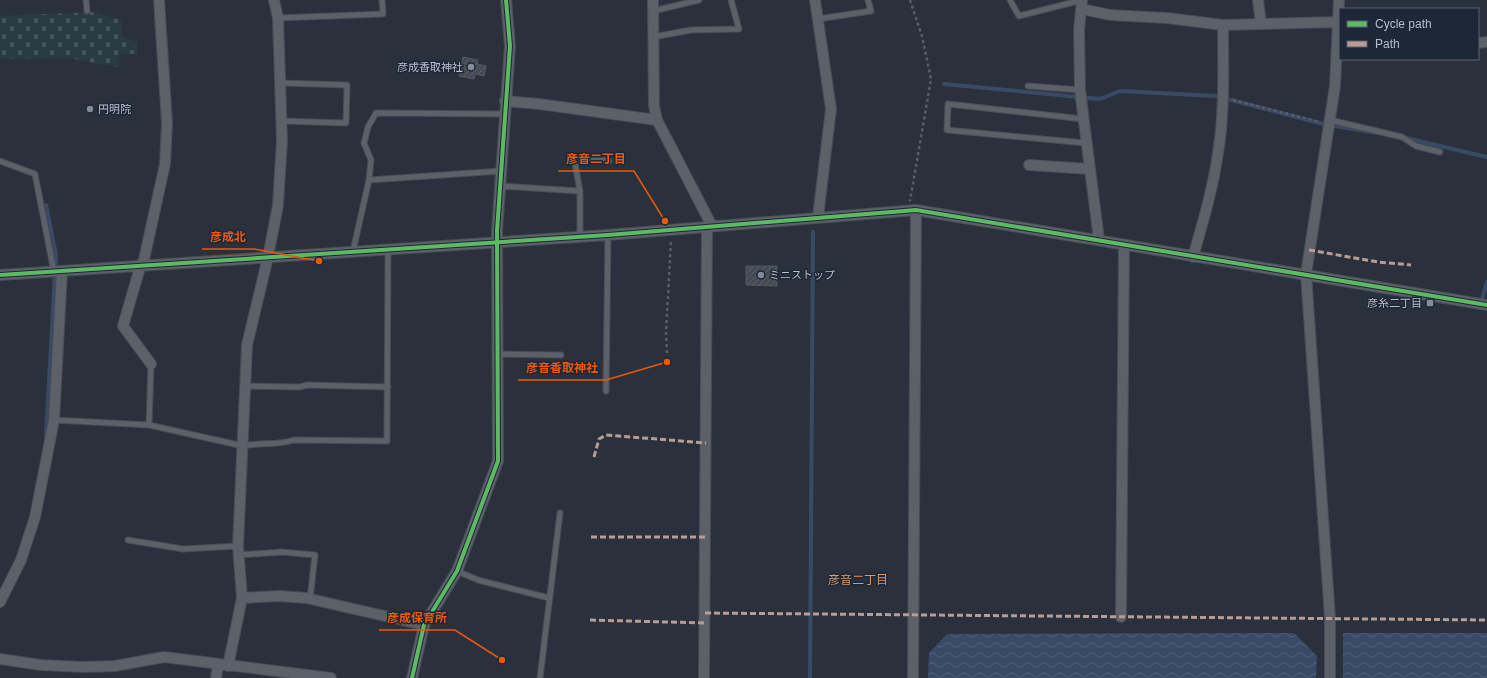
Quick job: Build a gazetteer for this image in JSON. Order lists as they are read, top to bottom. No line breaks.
{"districts":["彦音二丁目"],"places":{"other":["彦成香取神社","円明院","彦音二丁目","彦成北","ミニストップ","彦音香取神社","彦成保育所"],"transit":["彦糸二丁目"]},"legend":["Cycle path","Path"]}
